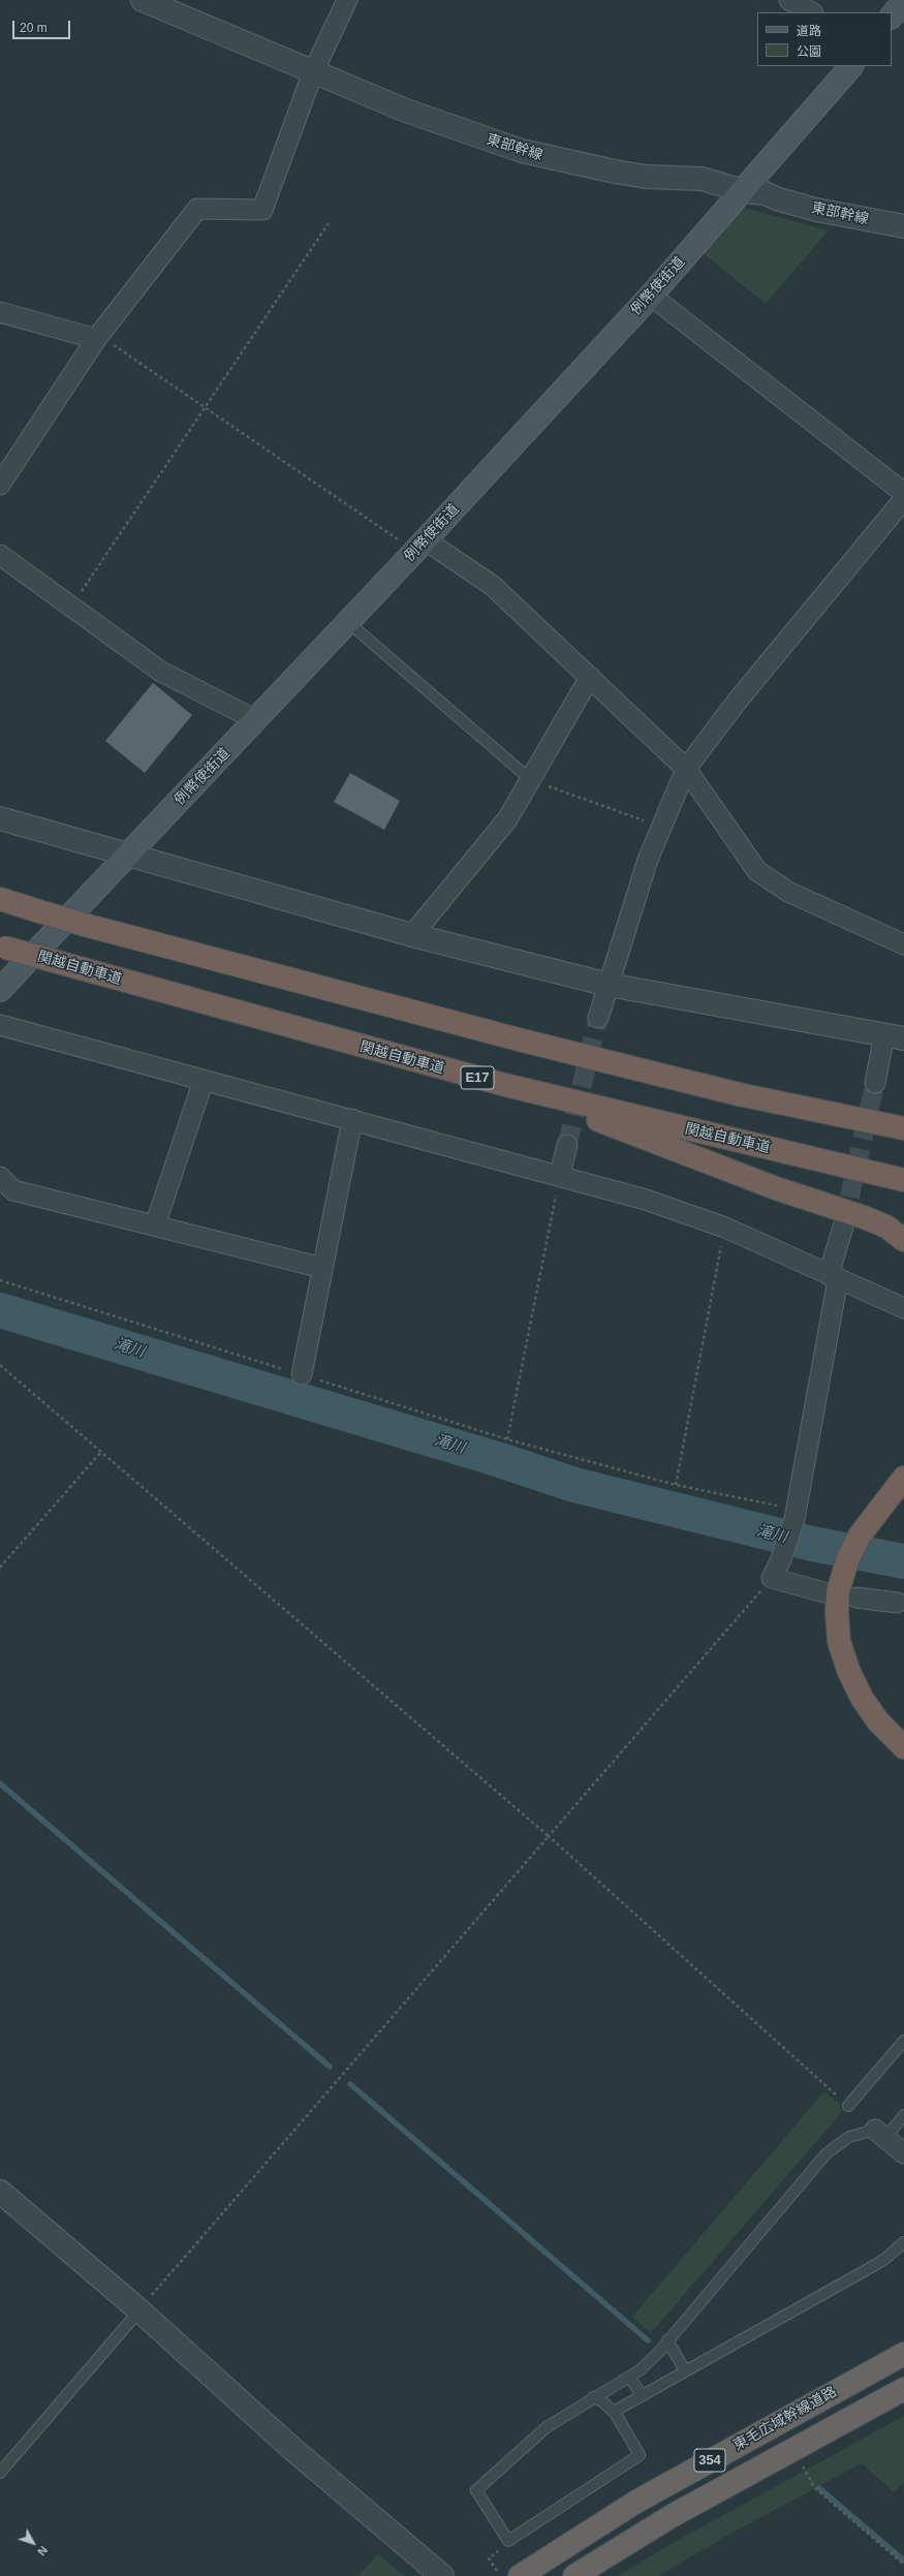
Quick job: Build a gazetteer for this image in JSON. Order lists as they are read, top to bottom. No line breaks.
{"streets":{"highway":["関越自動車道","E17","東毛広域幹線道路","354"],"main road":["例幣使街道"],"street":["東部幹線"]},"crossings":[["東部幹線","例幣使街道"]],"water":["滝川"],"legend":["道路","公園"],"scale_bar":"20 m","north":"bottom right"}
